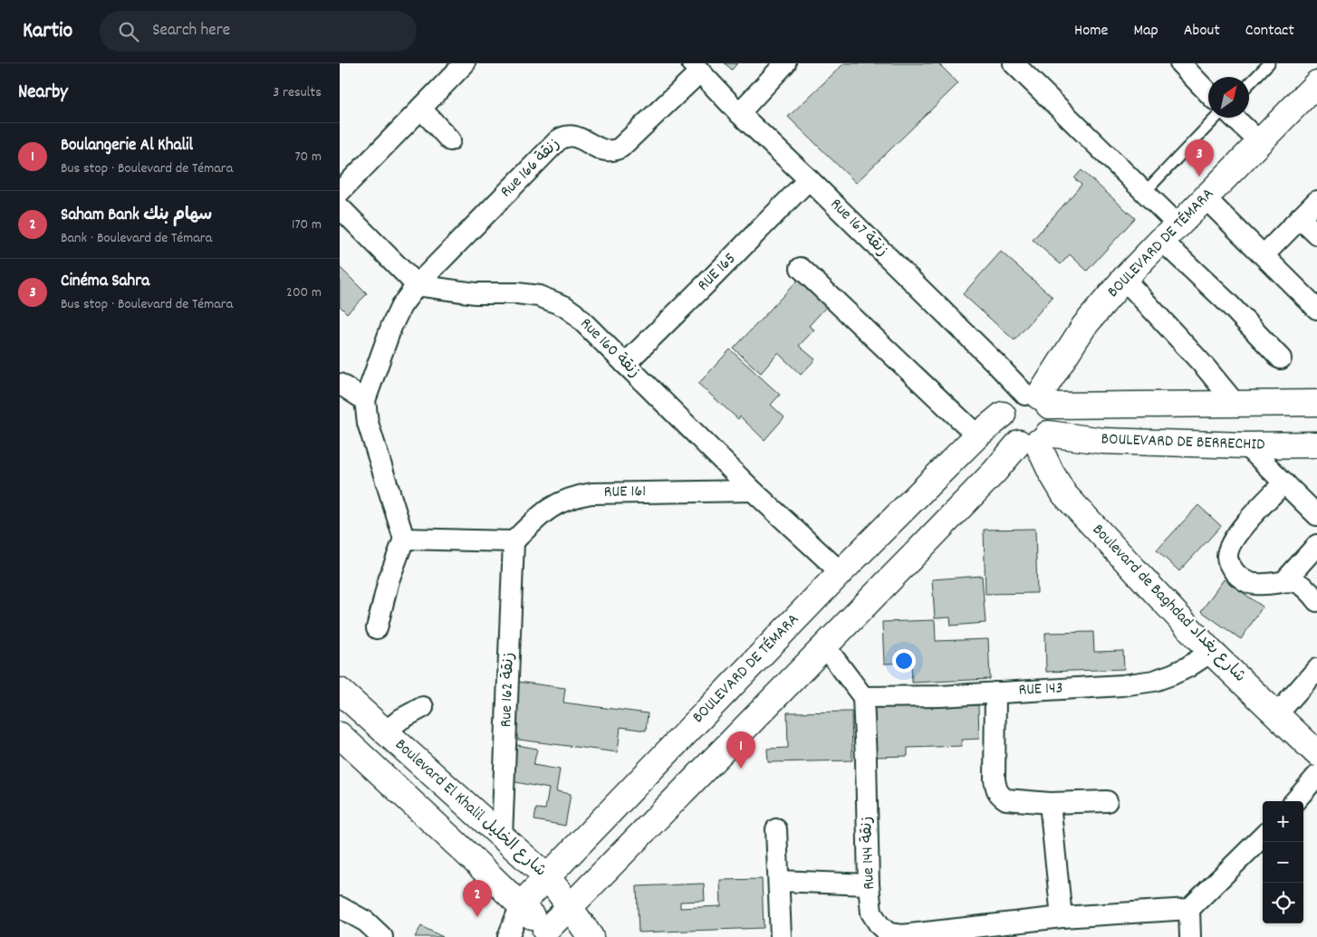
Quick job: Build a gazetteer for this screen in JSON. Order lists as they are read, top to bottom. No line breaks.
{"streets":{"street":["Rue 166 زنقة","Rue 167 زنقة","BOULEVARD DE TÉMARA","RUE 165","Rue 160 زنقة","BOULEVARD DE BERRECHID","RUE 161","Boulevard de Baghdad شارع بغداد","Rue 162 زنقة","RUE 143","Boulevard El Khalil شارع الخليل","Rue 144 زنقة"]},"crossings":[["Rue 166 زنقة","Rue 167 زنقة"],["Rue 166 زنقة","Rue 160 زنقة"],["Rue 167 زنقة","BOULEVARD DE TÉMARA"],["Rue 167 زنقة","RUE 165"],["Rue 167 زنقة","BOULEVARD DE BERRECHID"],["Rue 167 زنقة","Boulevard de Baghdad شارع بغداد"],["BOULEVARD DE TÉMARA","Rue 160 زنقة"],["BOULEVARD DE TÉMARA","BOULEVARD DE BERRECHID"],["BOULEVARD DE TÉMARA","Boulevard de Baghdad شارع بغداد"],["BOULEVARD DE TÉMARA","Boulevard El Khalil شارع الخليل"],["RUE 165","Rue 160 زنقة"],["Rue 160 زنقة","RUE 161"],["BOULEVARD DE BERRECHID","Boulevard de Baghdad شارع بغداد"],["RUE 161","Rue 162 زنقة"],["Boulevard de Baghdad شارع بغداد","RUE 143"],["Rue 162 زنقة","Boulevard El Khalil شارع الخليل"],["RUE 143","Rue 144 زنقة"]],"north":"top right","page":{"header":"Kartio","search":"Search here","nav":["Home","Map","About","Contact"],"heading":["Nearby","3 results"],"list":[{"mark":"1","name":"Boulangerie Al Khalil","note":"Bus stop · Boulevard de Témara","value":"70 m"},{"mark":"2","name":"Saham Bank سهام بنك","note":"Bank · Boulevard de Témara","value":"170 m"},{"mark":"3","name":"Cinéma Sahra","note":"Bus stop · Boulevard de Témara","value":"200 m"}],"pins":["3","1","2"],"map_buttons":["+","−"]}}
